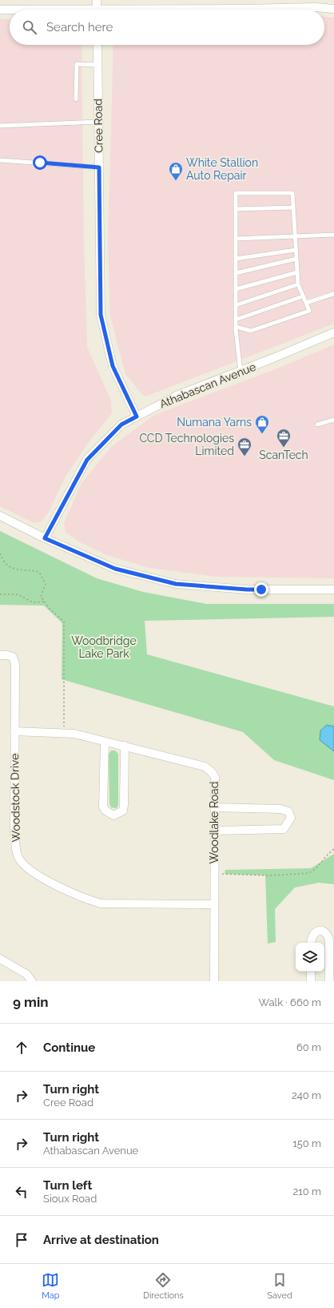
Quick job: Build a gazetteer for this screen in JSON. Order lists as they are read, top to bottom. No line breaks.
{"streets":{"street":["Cree Road","Athabascan Avenue","Woodstock Drive","Woodlake Road"]},"crossings":[["Cree Road","Athabascan Avenue"],["Woodstock Drive","Woodlake Road"]],"parks":["Woodbridge Lake Park"],"places":{"shop":["White Stallion Auto Repair","Numana Yarns"],"office":["ScanTech","CCD Technologies Limited"]},"page":{"search":"Search here","heading":["9 min","Walk · 660 m"],"list":[["Continue","60 m"],["Turn right","Cree Road","240 m"],["Turn right","Athabascan Avenue","150 m"],["Turn left","Sioux Road","210 m"],"Arrive at destination"],"nav":["Map","Directions","Saved"]}}
